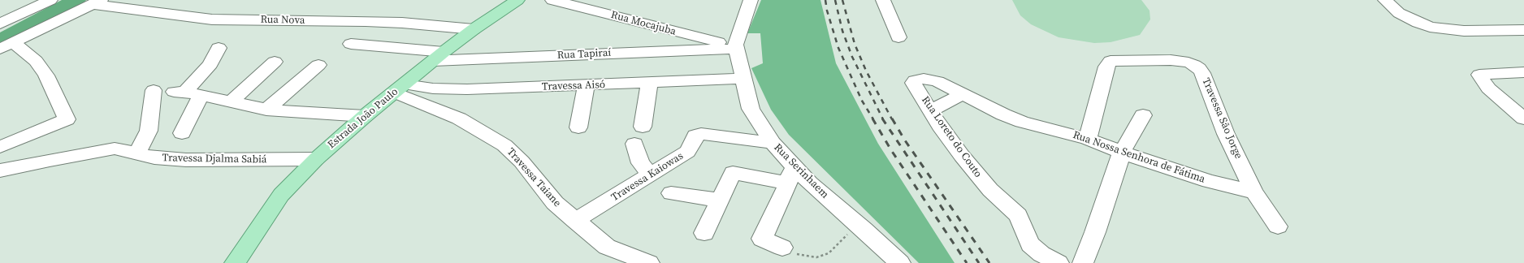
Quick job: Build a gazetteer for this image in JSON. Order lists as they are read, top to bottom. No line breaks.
{"streets":{"main road":["Estrada João Paulo"],"street":["Rua Nova","Rua Mocajuba","Rua Tapiraí","Travessa Aisó","Travessa Sāo Jorge","Rua Loreto do Couto","Rua Nossa Senhora de Fátima","Travessa Djalma Sabiá","Rua Serinhaem","Travessa Kaiowas","Travessa Taiane"]},"crossings":[["Rua Nova","Estrada João Paulo"],["Rua Mocajuba","Rua Tapiraí"],["Rua Tapiraí","Estrada João Paulo"],["Rua Tapiraí","Rua Serinhaem"],["Travessa Aisó","Estrada João Paulo"],["Travessa Aisó","Rua Serinhaem"],["Travessa Aisó","Travessa Taiane"],["Estrada João Paulo","Travessa Djalma Sabiá"],["Estrada João Paulo","Travessa Taiane"],["Travessa Sāo Jorge","Rua Nossa Senhora de Fátima"],["Rua Loreto do Couto","Rua Nossa Senhora de Fátima"],["Rua Serinhaem","Travessa Kaiowas"],["Travessa Kaiowas","Travessa Taiane"]]}
